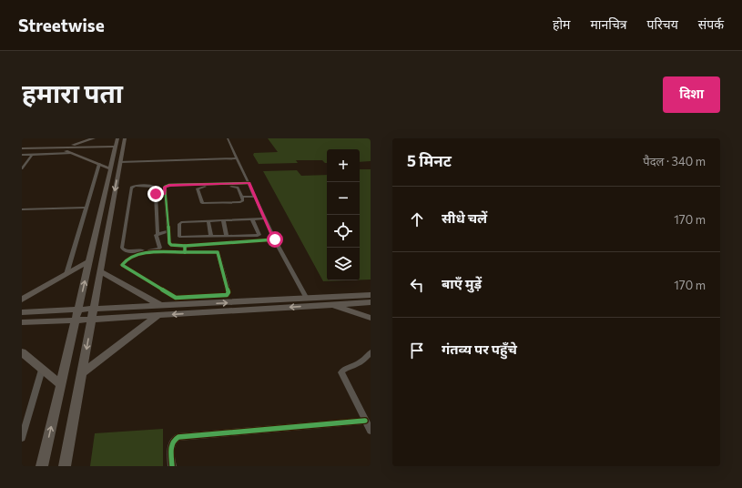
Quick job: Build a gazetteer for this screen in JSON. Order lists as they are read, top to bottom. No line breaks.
{"page":{"header":"Streetwise","nav":["होम","मानचित्र","परिचय","संपर्क"],"buttons":"दिशा","title":"हमारा पता","heading":["5 मिनट","पैदल · 340 m"],"map_buttons":["+","−"],"list":[["सीधे चलें","170 m"],["बाएँ मुड़ें","170 m"],"गंतव्य पर पहुँचे"]}}
